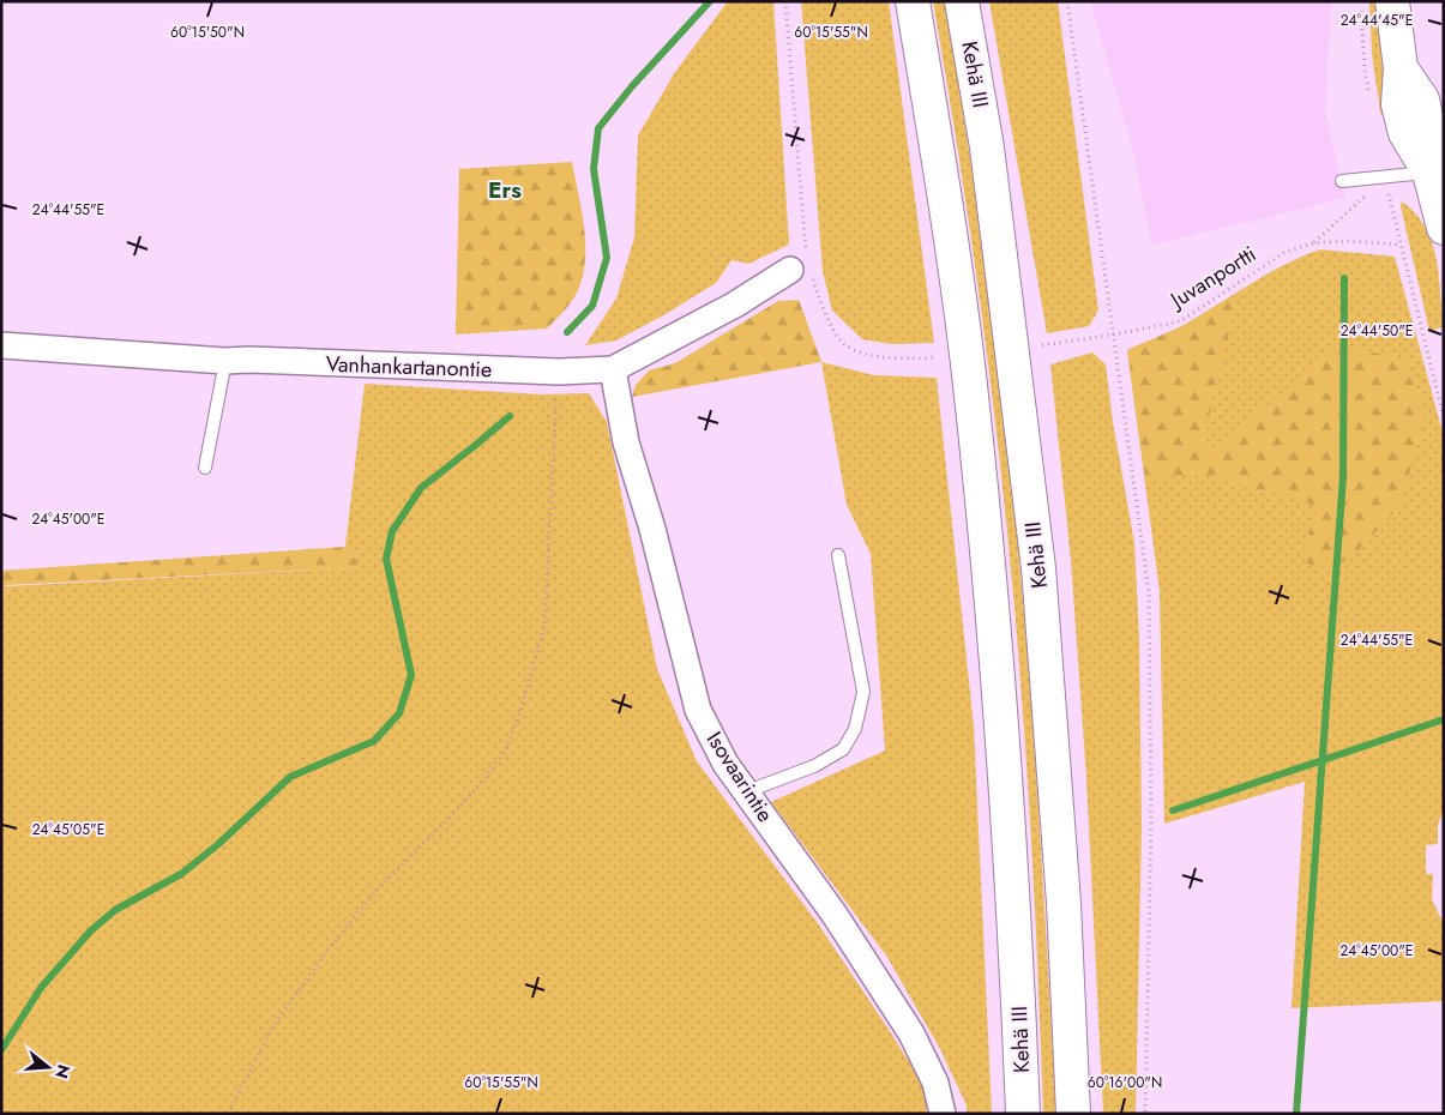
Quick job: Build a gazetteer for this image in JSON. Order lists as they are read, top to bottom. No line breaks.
{"streets":{"main road":["Kehä III"],"street":["Vanhankartanontie","Isovaarintie"],"path":["Juvanportti"]},"crossings":[["Vanhankartanontie","Isovaarintie"]],"districts":["Ers"],"north":"right","coordinates":["24°44'45\"E","60°15'50\"N","60°15'55\"N","24°44'55\"E","24°44'50\"E","24°45'00\"E","24°45'05\"E","60°16'00\"N"]}
